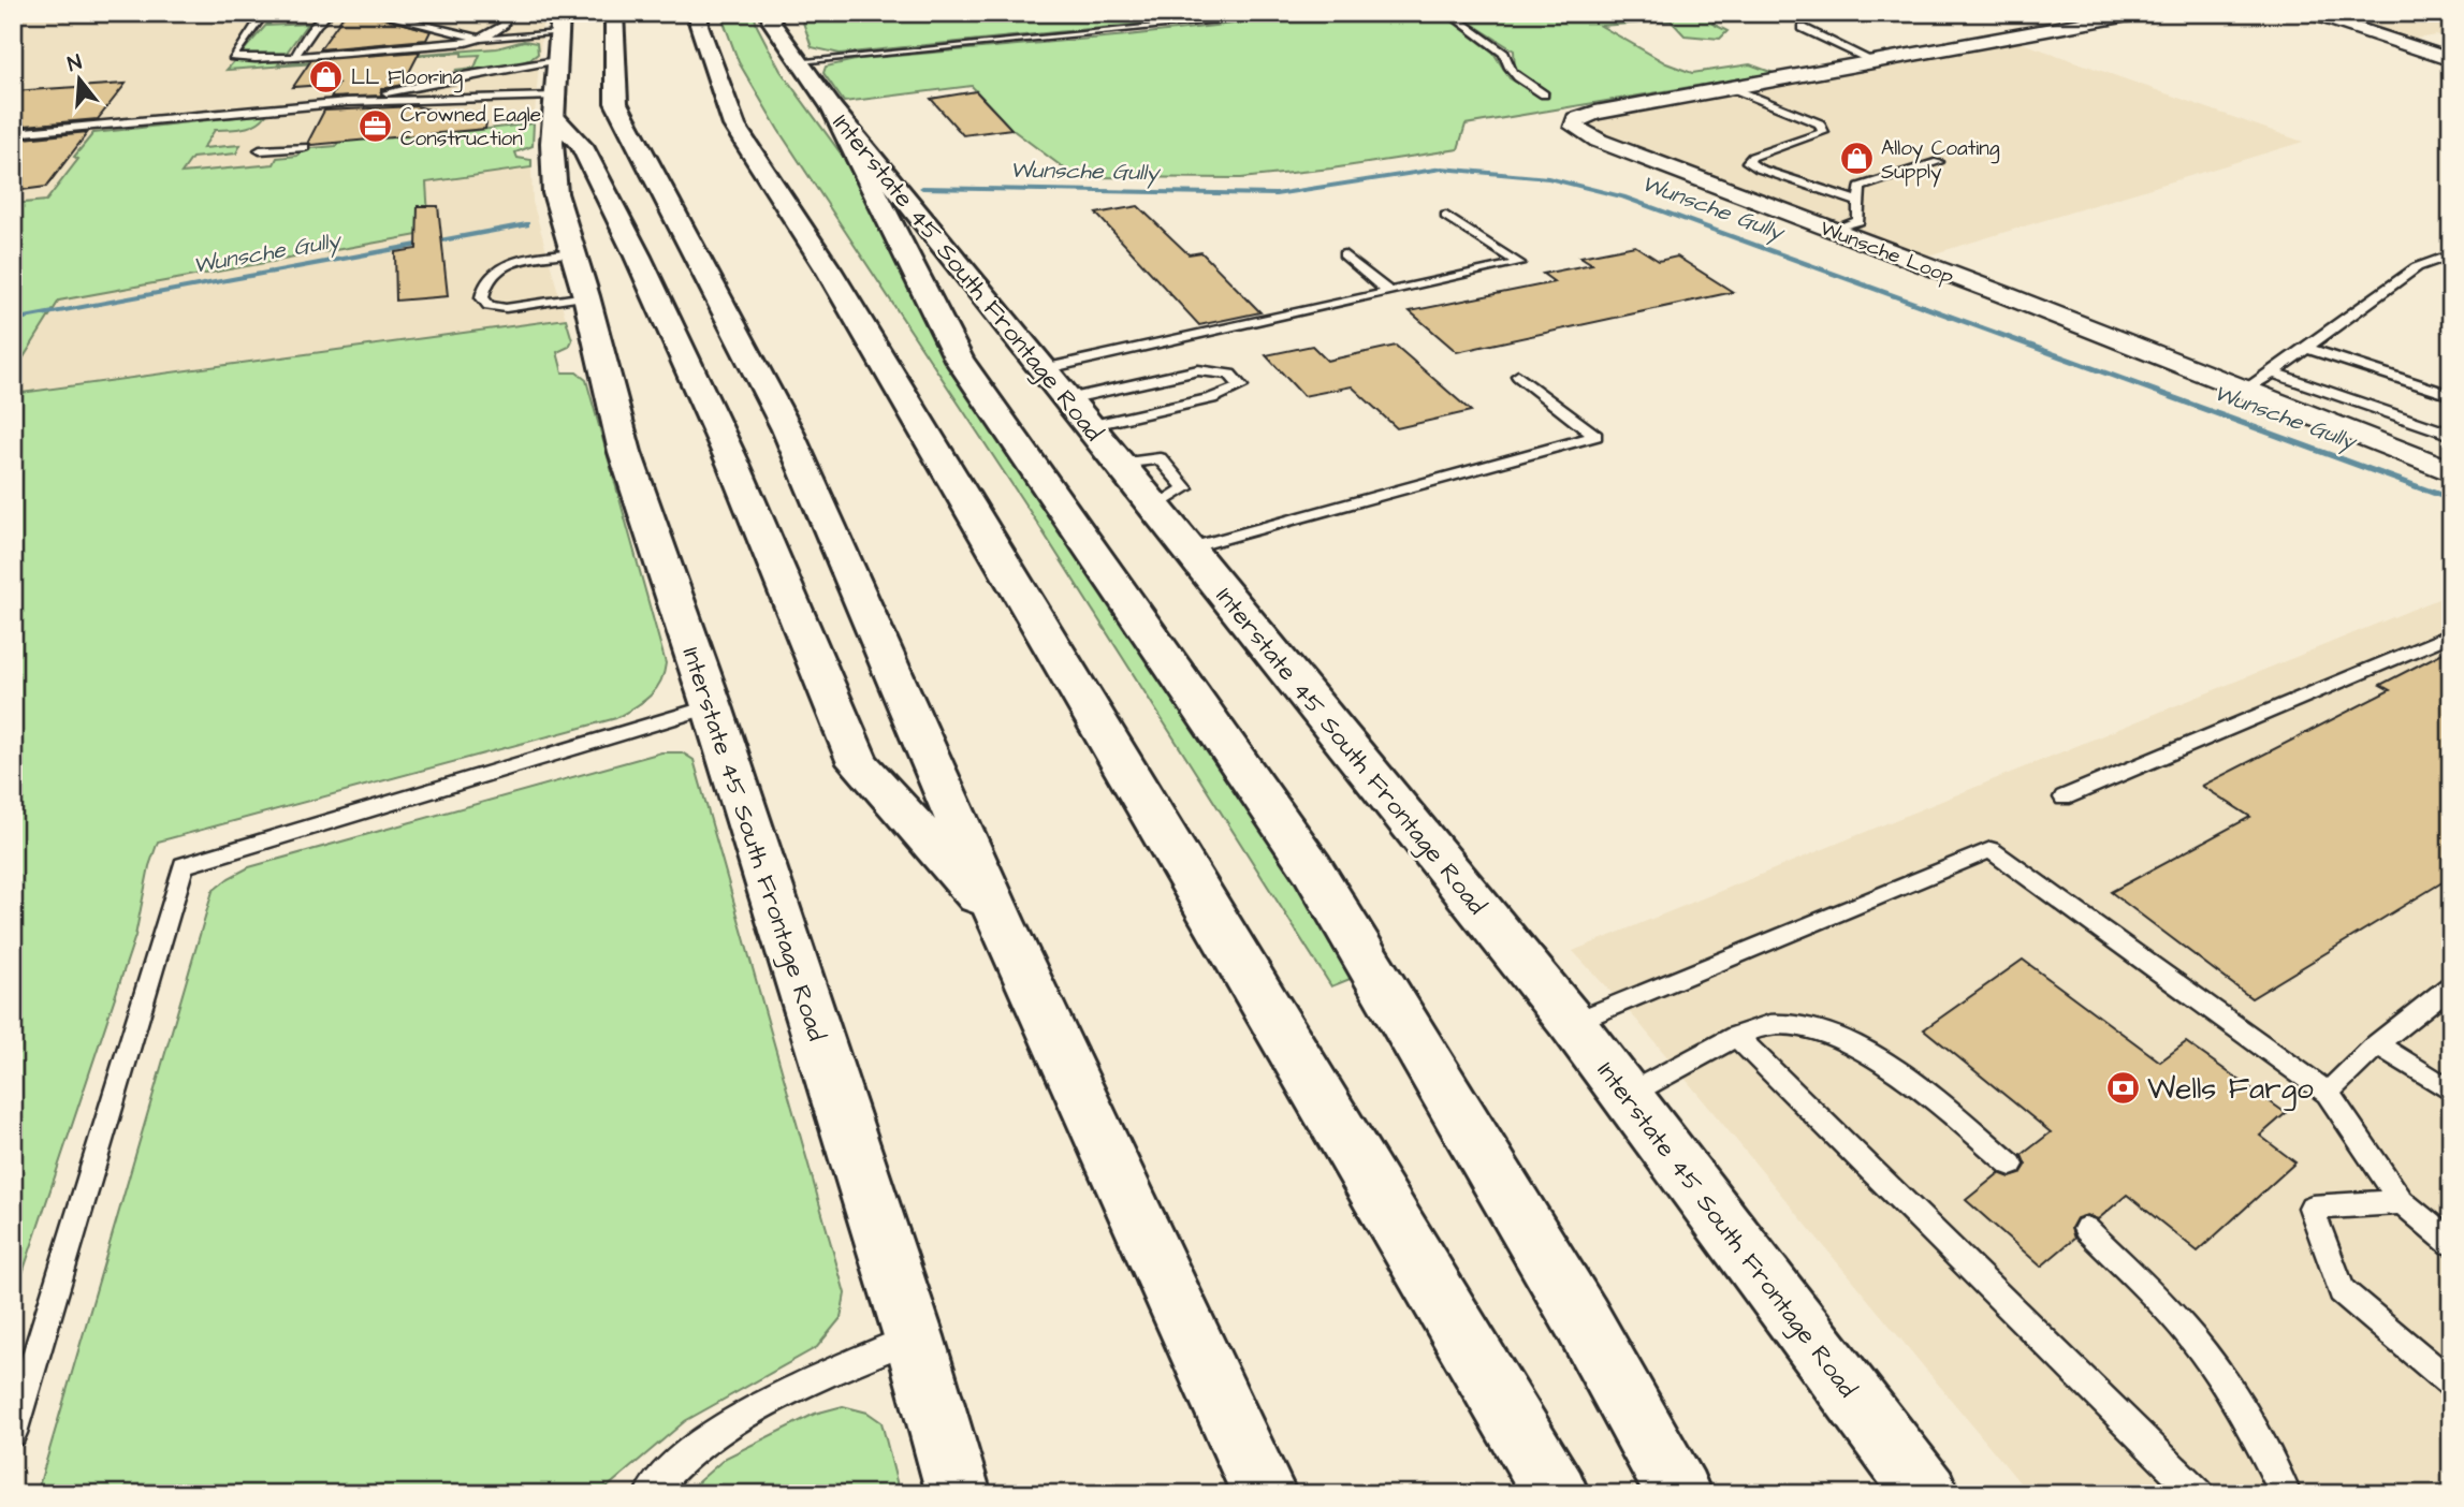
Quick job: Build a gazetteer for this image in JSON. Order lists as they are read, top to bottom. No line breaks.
{"streets":{"main road":["Interstate 45 South Frontage Road"],"street":["Wunsche Loop"]},"water":["Wunsche Gully"],"places":{"shop":["LL Flooring","Alloy Coating Supply"],"office":["Crowned Eagle Construction"],"bank":["Wells Fargo"]},"north":"top"}
